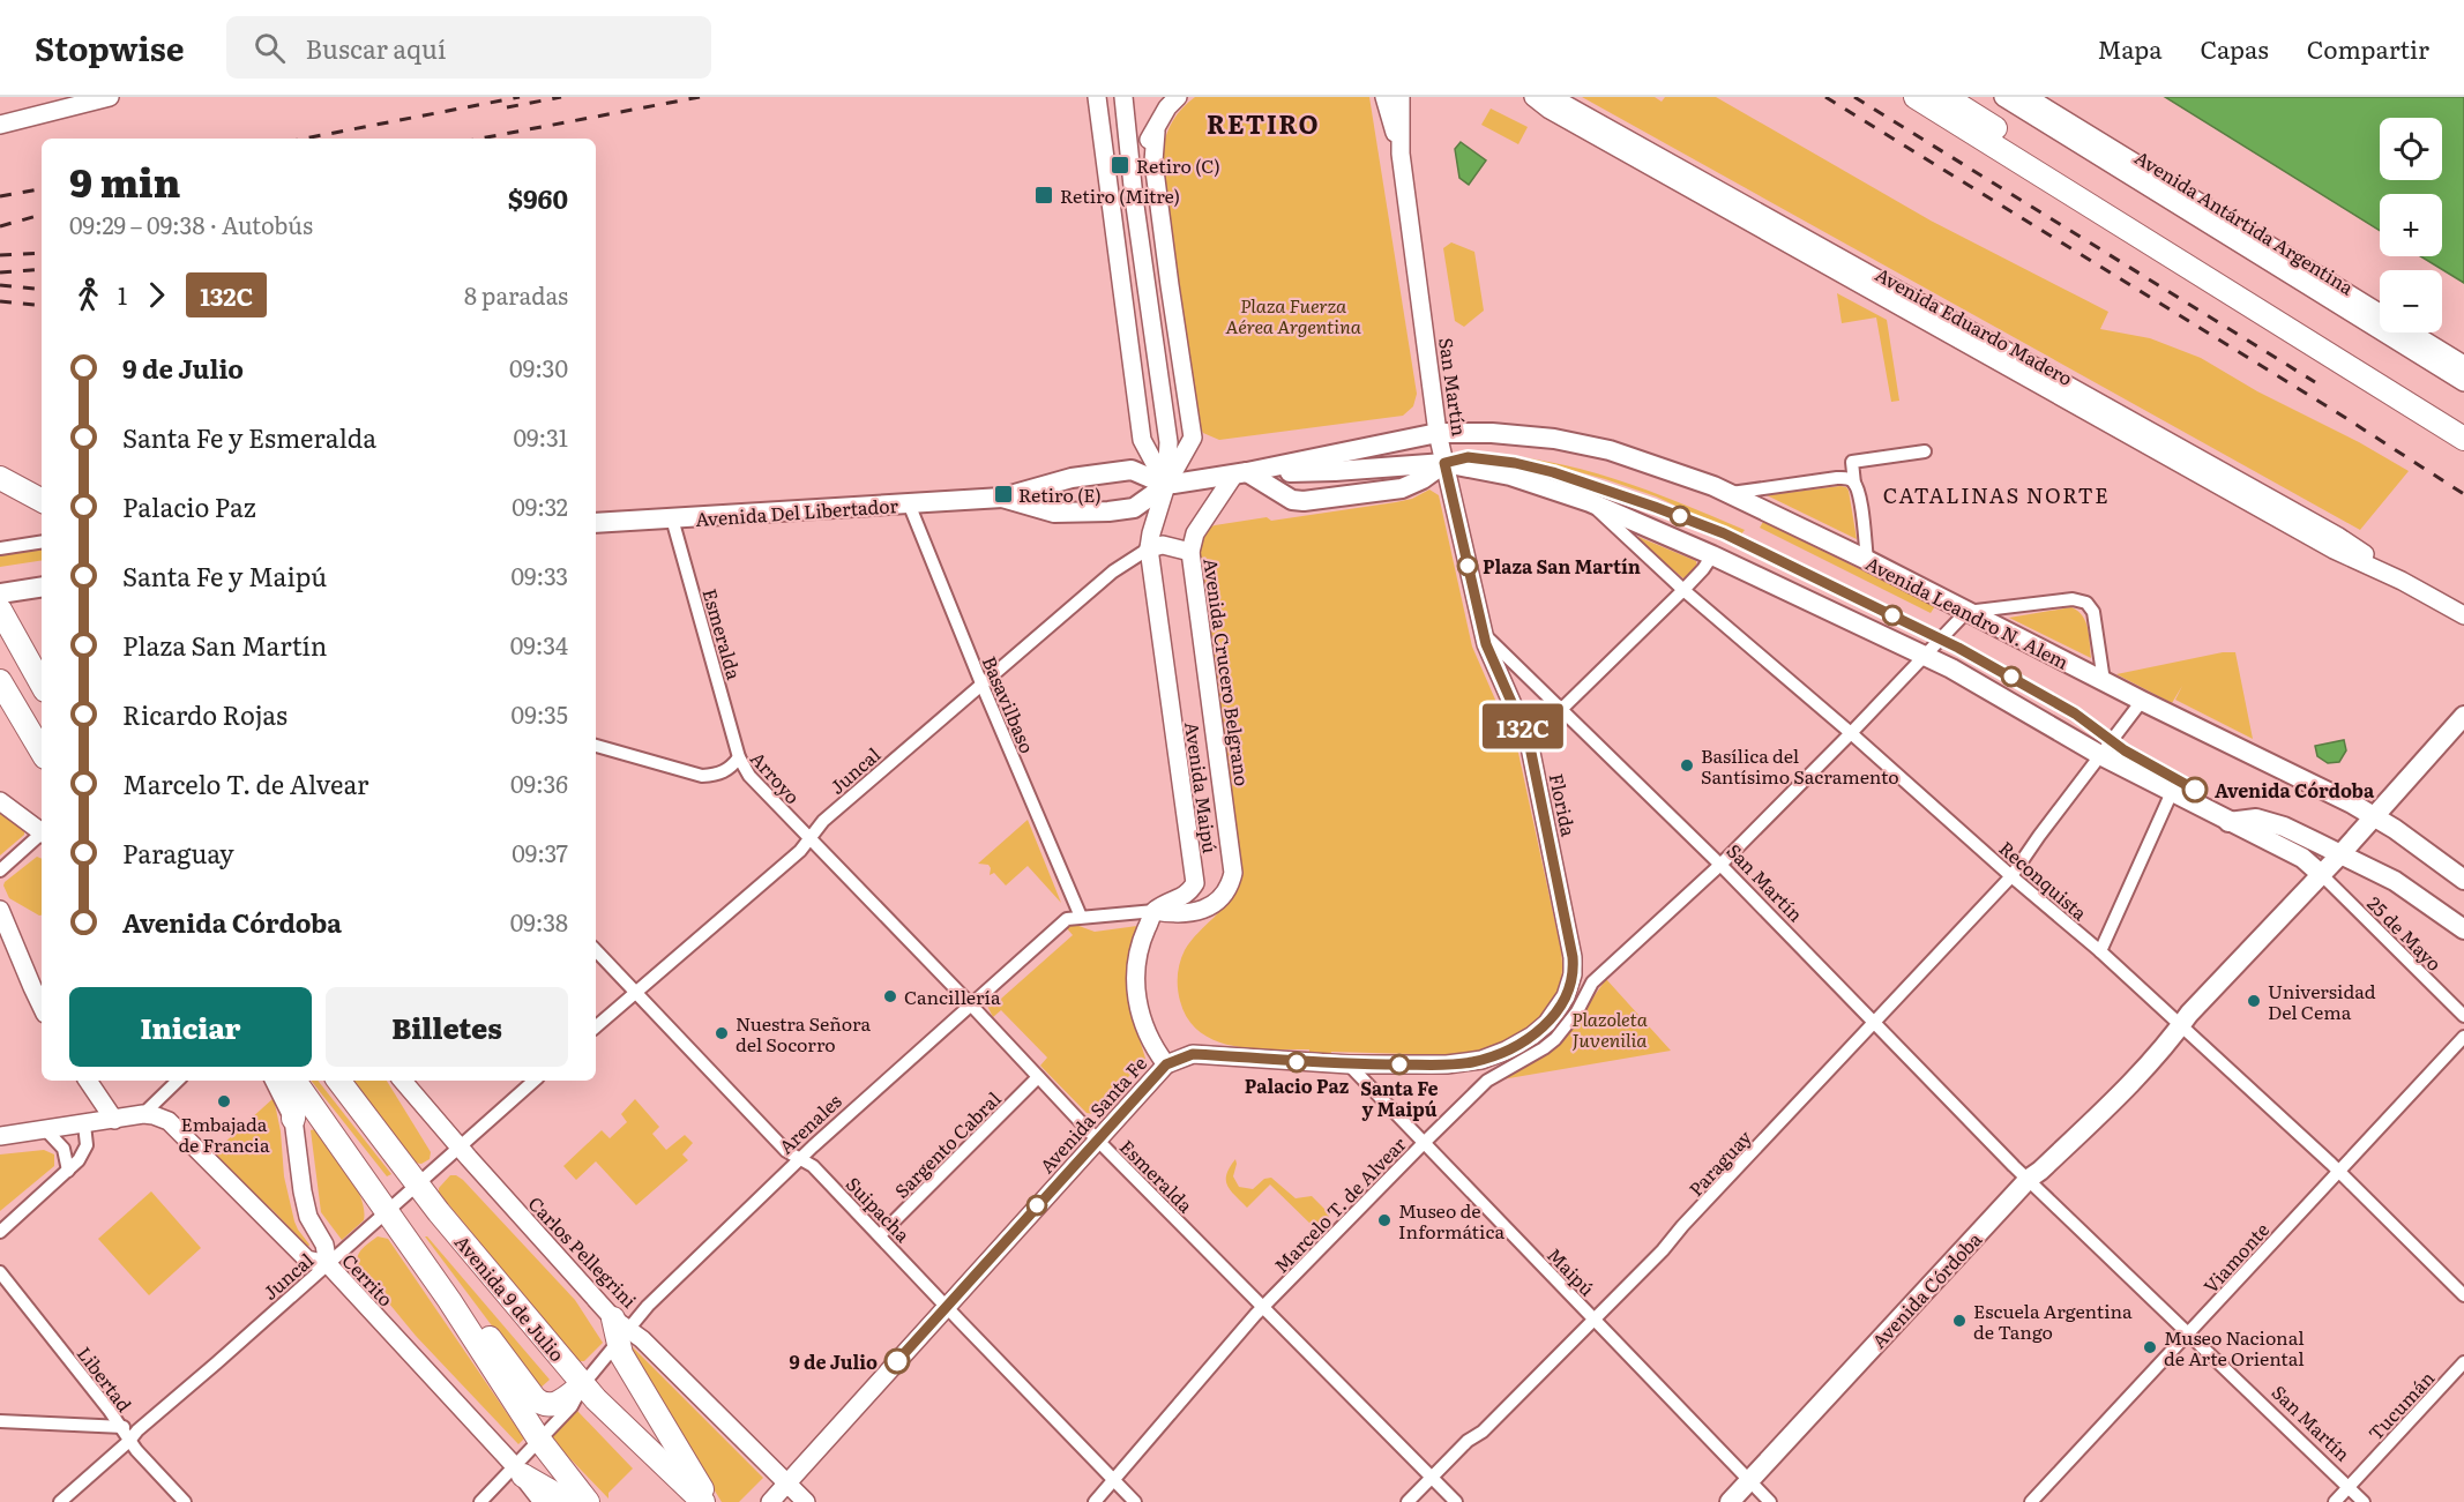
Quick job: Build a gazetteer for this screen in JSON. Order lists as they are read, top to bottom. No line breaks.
{"streets":{"highway":["Avenida 9 de Julio"],"main road":["Avenida Antártida Argentina","Avenida Eduardo Madero","San Martín","Avenida Del Libertador","Avenida Leandro N. Alem","Avenida Crucero Belgrano","Avenida Maipú","Florida","Avenida Santa Fe","Arenales","Carlos Pellegrini","Cerrito","Avenida Córdoba"],"street":["Esmeralda","Basavilbaso","Juncal","Arroyo","Reconquista","25 de Mayo","Sargento Cabral","Paraguay","Marcelo T. de Alvear","Suipacha","Viamonte","Maipú","Libertad","Tucumán"]},"crossings":[["San Martín","Avenida Del Libertador"],["San Martín","Avenida Leandro N. Alem"],["San Martín","Florida"],["San Martín","Paraguay"],["San Martín","Marcelo T. de Alvear"],["San Martín","Viamonte"],["San Martín","Avenida Córdoba"],["San Martín","Tucumán"],["Avenida Del Libertador","Avenida Leandro N. Alem"],["Avenida Del Libertador","Esmeralda"],["Avenida Del Libertador","Avenida Crucero Belgrano"],["Avenida Del Libertador","Basavilbaso"],["Avenida Del Libertador","Avenida Maipú"],["Avenida Leandro N. Alem","Paraguay"],["Avenida Leandro N. Alem","Marcelo T. de Alvear"],["Avenida Leandro N. Alem","Avenida Córdoba"],["Esmeralda","Juncal"],["Esmeralda","Arroyo"],["Esmeralda","Avenida Santa Fe"],["Esmeralda","Arenales"],["Esmeralda","Sargento Cabral"],["Esmeralda","Paraguay"],["Esmeralda","Marcelo T. de Alvear"],["Avenida Crucero Belgrano","Arenales"],["Basavilbaso","Juncal"],["Basavilbaso","Arenales"],["Juncal","Arroyo"],["Juncal","Avenida Maipú"],["Juncal","Suipacha"],["Juncal","Carlos Pellegrini"],["Juncal","Cerrito"],["Juncal","Avenida 9 de Julio"],["Juncal","Libertad"],["Florida","Avenida Santa Fe"],["Reconquista","Paraguay"],["Reconquista","Marcelo T. de Alvear"],["Reconquista","Viamonte"],["Reconquista","Avenida Córdoba"],["25 de Mayo","Avenida Córdoba"],["Avenida Santa Fe","Suipacha"],["Avenida Santa Fe","Carlos Pellegrini"],["Avenida Santa Fe","Maipú"],["Arenales","Suipacha"],["Arenales","Carlos Pellegrini"],["Arenales","Cerrito"],["Arenales","Avenida 9 de Julio"],["Sargento Cabral","Suipacha"],["Paraguay","Maipú"],["Marcelo T. de Alvear","Suipacha"],["Marcelo T. de Alvear","Maipú"],["Maipú","Avenida Córdoba"]],"districts":["RETIRO","CATALINAS NORTE"],"parks":["Plaza Fuerza Aérea Argentina","Plazoleta Juvenilia"],"places":{"transit":["Retiro (C)","Retiro (Mitre)","Retiro (E)"],"other":["Plaza San Martín","Basílica del Santísimo Sacramento","Avenida Córdoba","Cancillería","Universidad Del Cema","Nuestra Señora del Socorro","Palacio Paz","Santa Fe y Maipú","Embajada de Francia","Museo de Informática","Escuela Argentina de Tango","Museo Nacional de Arte Oriental","9 de Julio"]},"lines":["bus line 132C"],"page":{"header":"Stopwise","search":"Buscar aquí","nav":["Mapa","Capas","Compartir"],"on_map":"132C","map_buttons":["+","−"],"heading":["9 min","09:29 – 09:38 · Autobús","$960"],"legs":["1","132C","8 paradas"],"list":[{"name":"9 de Julio","value":"09:30"},{"name":"Santa Fe y Esmeralda","value":"09:31"},{"name":"Palacio Paz","value":"09:32"},{"name":"Santa Fe y Maipú","value":"09:33"},{"name":"Plaza San Martín","value":"09:34"},{"name":"Ricardo Rojas","value":"09:35"},{"name":"Marcelo T. de Alvear","value":"09:36"},{"name":"Paraguay","value":"09:37"},{"name":"Avenida Córdoba","value":"09:38"}],"buttons":["Iniciar","Billetes"]}}
